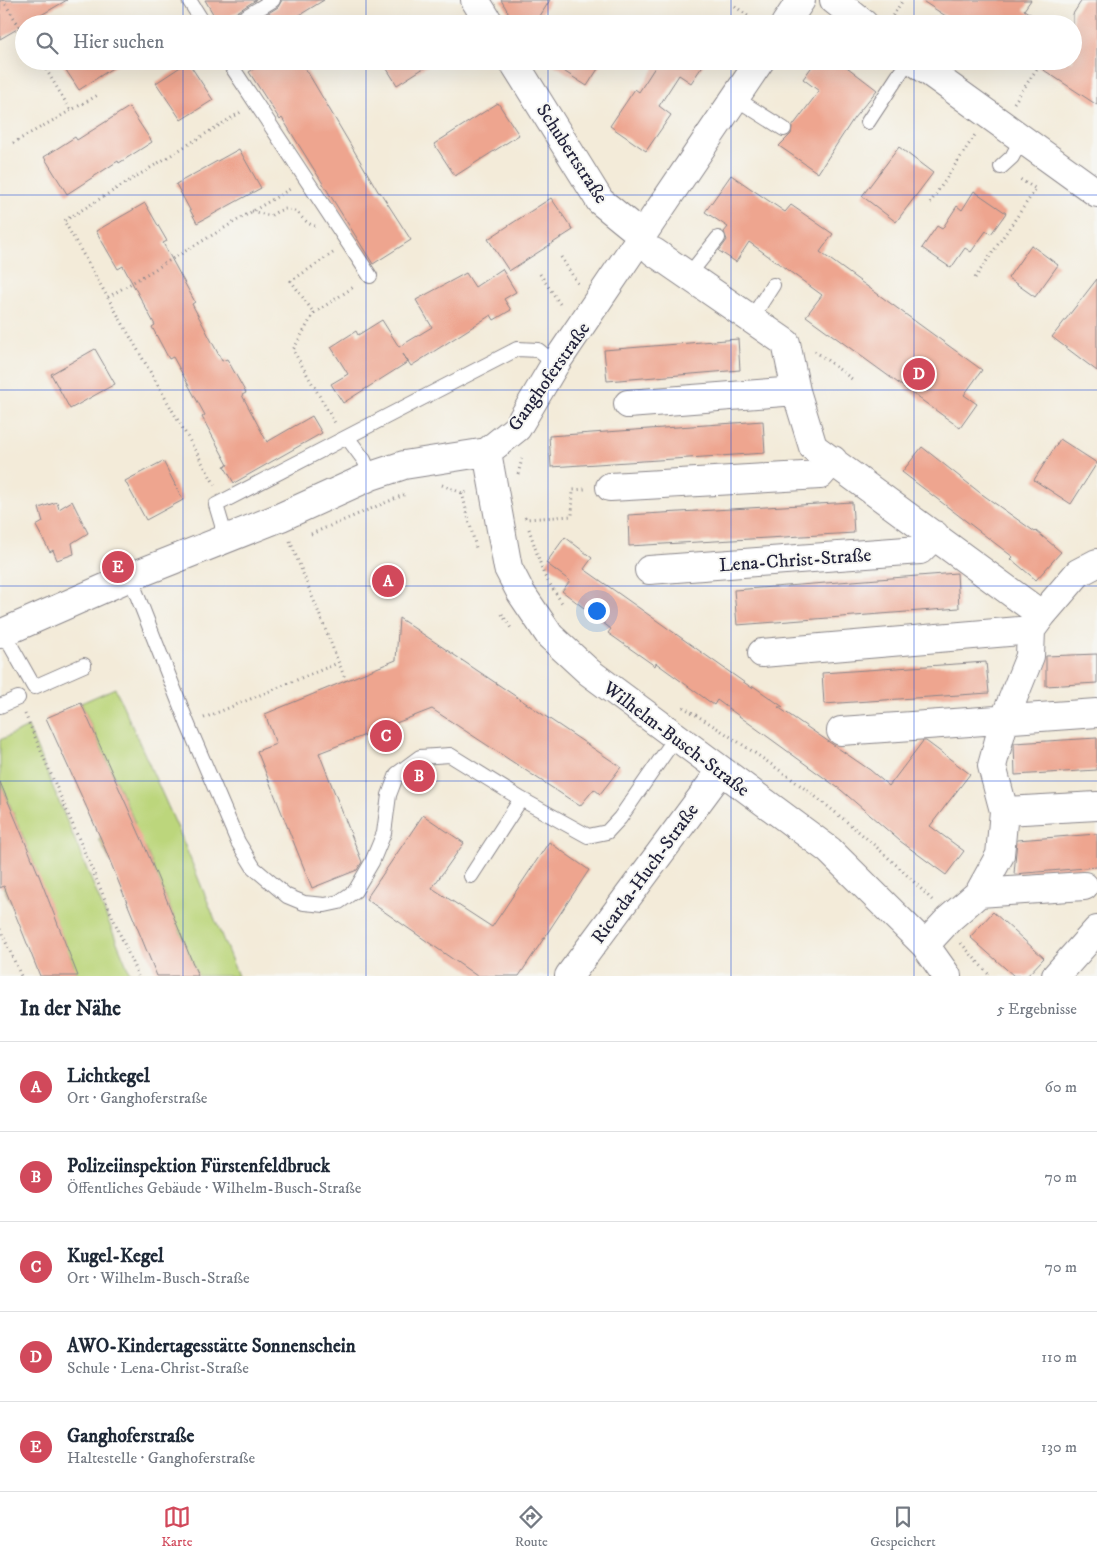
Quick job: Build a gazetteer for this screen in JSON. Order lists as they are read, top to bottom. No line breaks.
{"streets":{"street":["Schubertstraße","Ganghoferstraße","Lena-Christ-Straße","Wilhelm-Busch-Straße","Ricarda-Huch-Straße"]},"crossings":[["Schubertstraße","Ganghoferstraße"],["Ganghoferstraße","Wilhelm-Busch-Straße"],["Wilhelm-Busch-Straße","Ricarda-Huch-Straße"]],"page":{"search":"Hier suchen","pins":["D","E","A","C","B"],"heading":["In der Nähe","5 Ergebnisse"],"list":[{"mark":"A","name":"Lichtkegel","note":"Ort · Ganghoferstraße","value":"60 m"},{"mark":"B","name":"Polizeiinspektion Fürstenfeldbruck","note":"Öffentliches Gebäude · Wilhelm-Busch-Straße","value":"70 m"},{"mark":"C","name":"Kugel-Kegel","note":"Ort · Wilhelm-Busch-Straße","value":"70 m"},{"mark":"D","name":"AWO-Kindertagesstätte Sonnenschein","note":"Schule · Lena-Christ-Straße","value":"110 m"},{"mark":"E","name":"Ganghoferstraße","note":"Haltestelle · Ganghoferstraße","value":"130 m"}],"nav":["Karte","Route","Gespeichert"]}}
